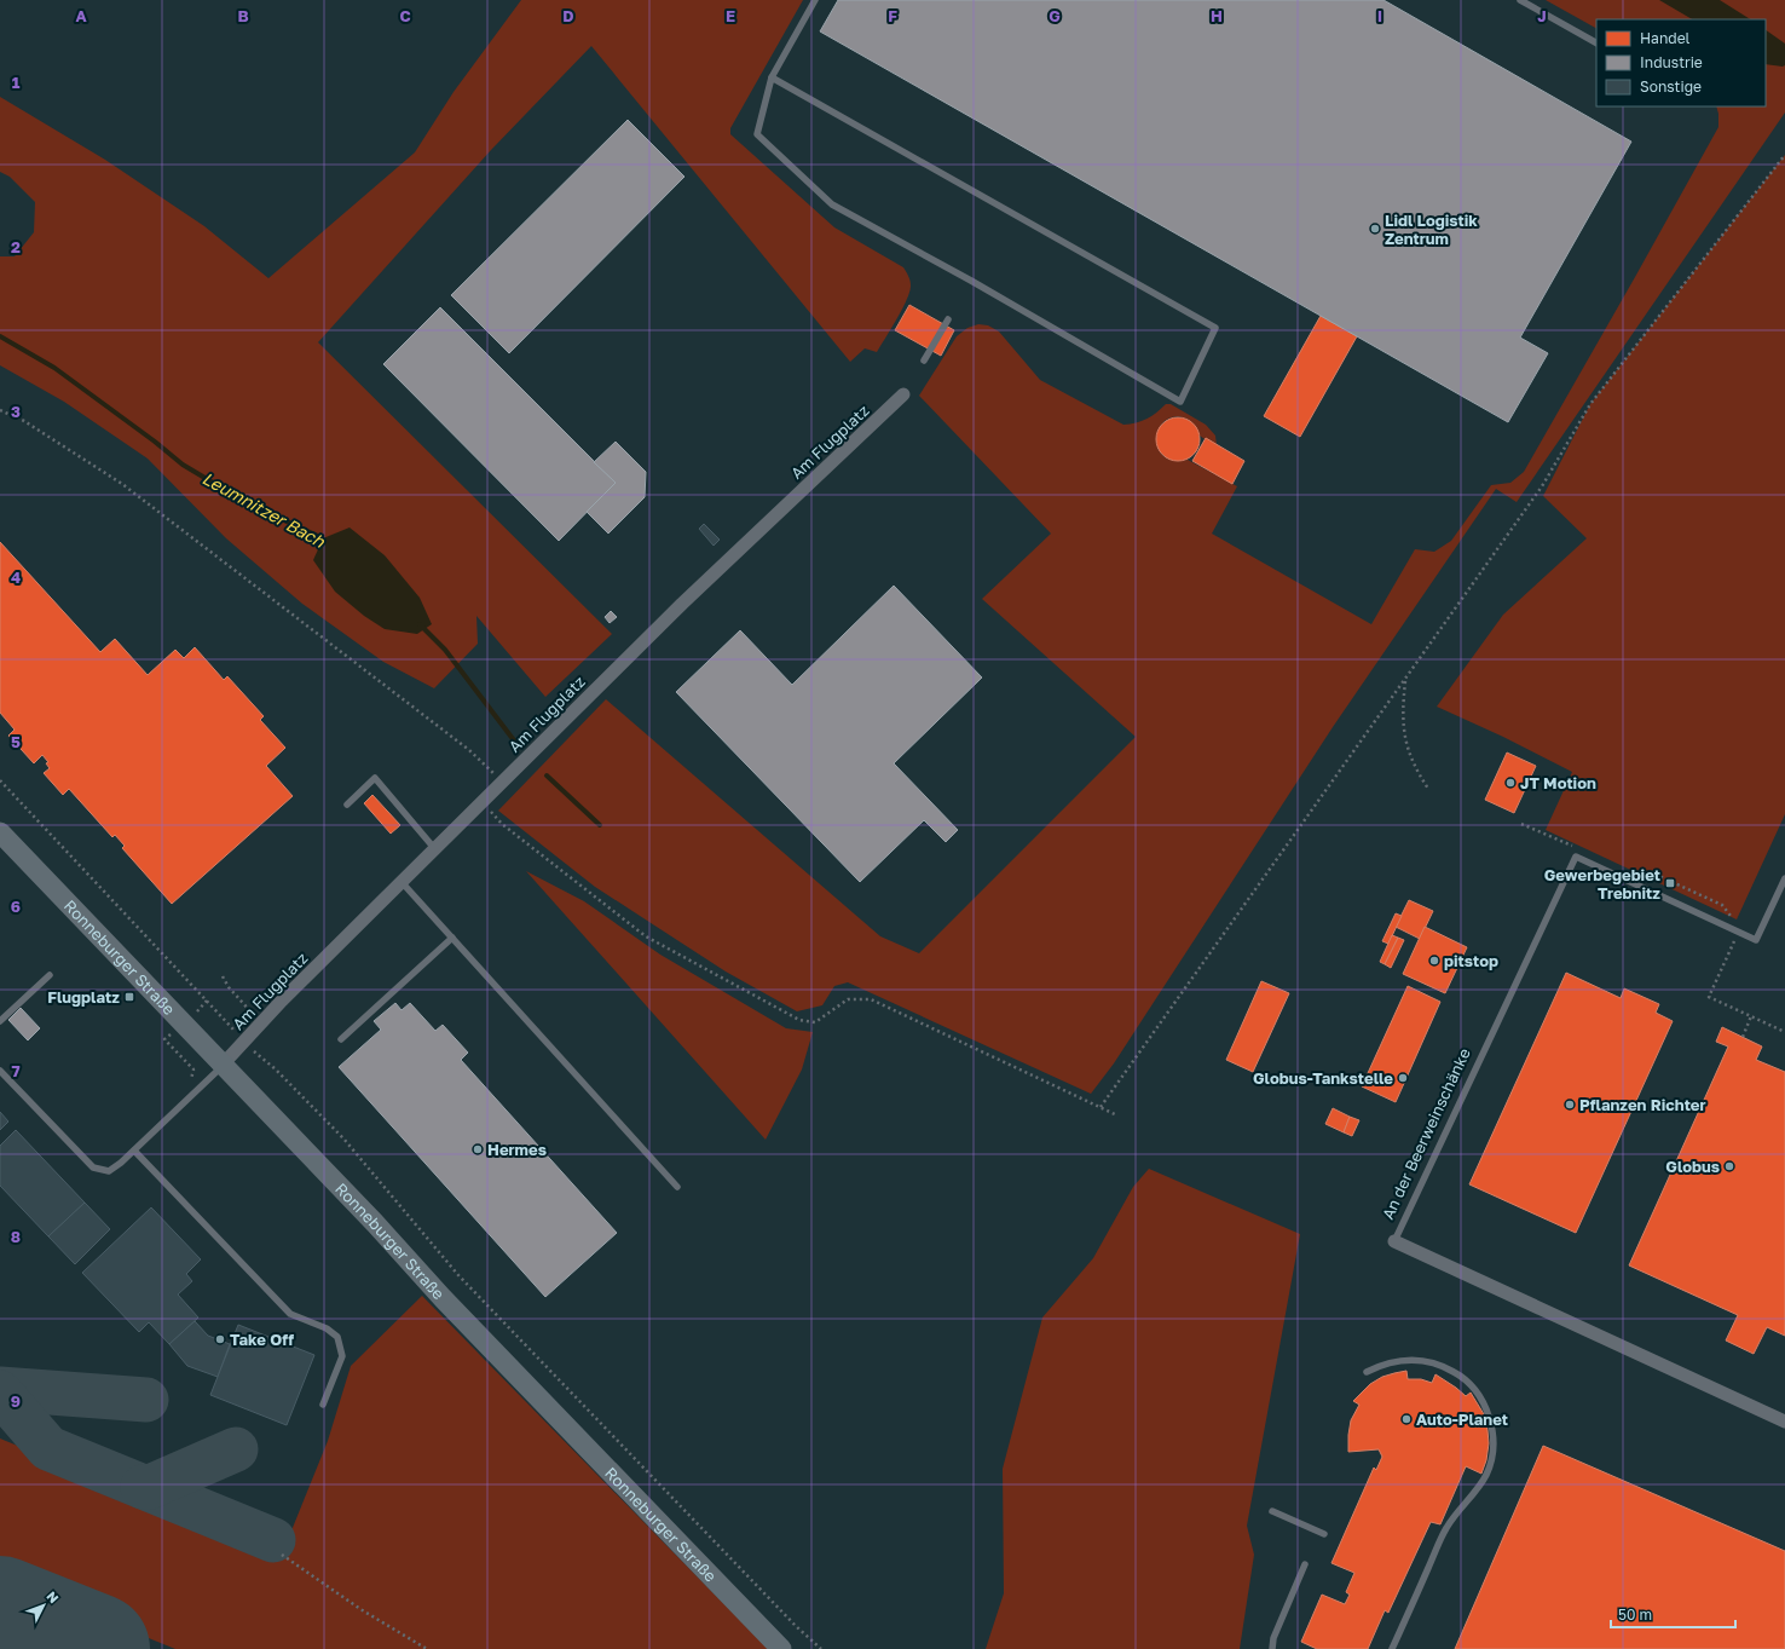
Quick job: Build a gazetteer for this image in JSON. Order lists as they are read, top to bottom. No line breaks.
{"streets":{"main road":["Ronneburger Straße"],"street":["Am Flugplatz","An der Beerweinschänke"]},"crossings":[["Am Flugplatz","Ronneburger Straße"]],"water":["Leumnitzer Bach"],"places":{"other":["Lidl Logistik Zentrum","JT Motion","pitstop","Globus-Tankstelle","Pflanzen Richter","Hermes","Globus","Take Off","Auto-Planet"],"transit":["Gewerbegebiet Trebnitz","Flugplatz"]},"legend":["Handel","Industrie","Sonstige"],"scale_bar":"50 m","north":"top right","grid":{"columns":["A","B","C","D","E","F","G","H","I","J"],"rows":["1","2","3","4","5","6","7","8","9"]}}
